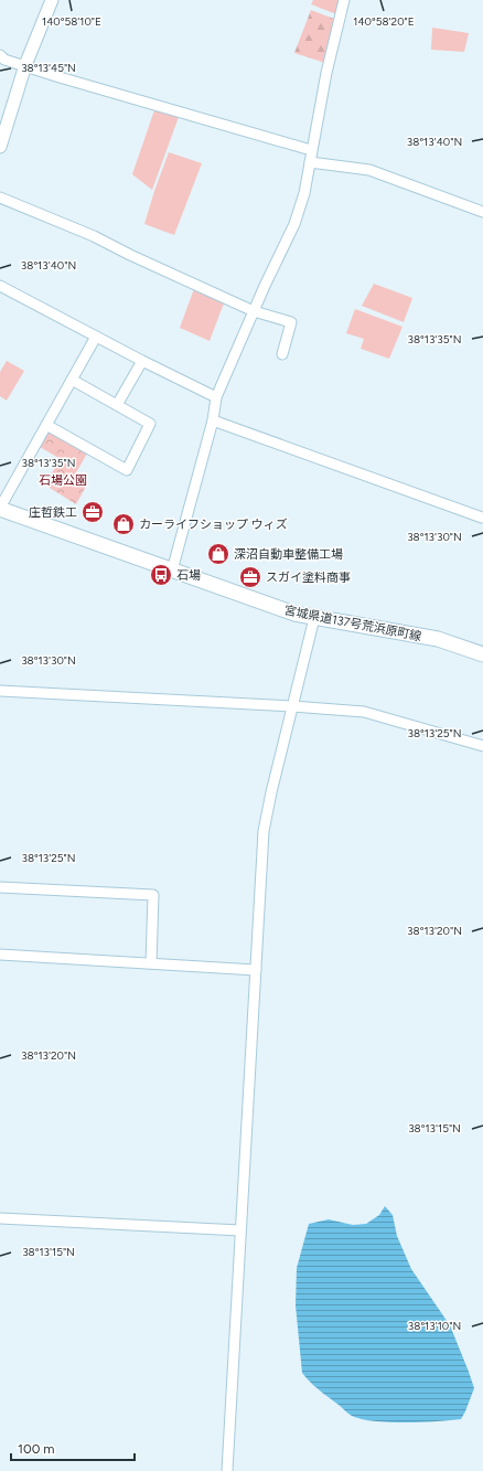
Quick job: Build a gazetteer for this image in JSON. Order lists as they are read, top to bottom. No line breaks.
{"streets":{"main road":["宮城県道137号荒浜原町線"]},"parks":["石場公園"],"places":{"office":["庄哲鉄工","スガイ塗料商事"],"shop":["カーライフショップ ウィズ","深沼自動車整備工場"],"bus stop":["石場"]},"scale_bar":"100 m","coordinates":["140°58'10\"E","140°58'20\"E","38°13'45\"N","38°13'40\"N","38°13'35\"N","38°13'30\"N","38°13'25\"N","38°13'20\"N","38°13'15\"N","38°13'10\"N"]}
